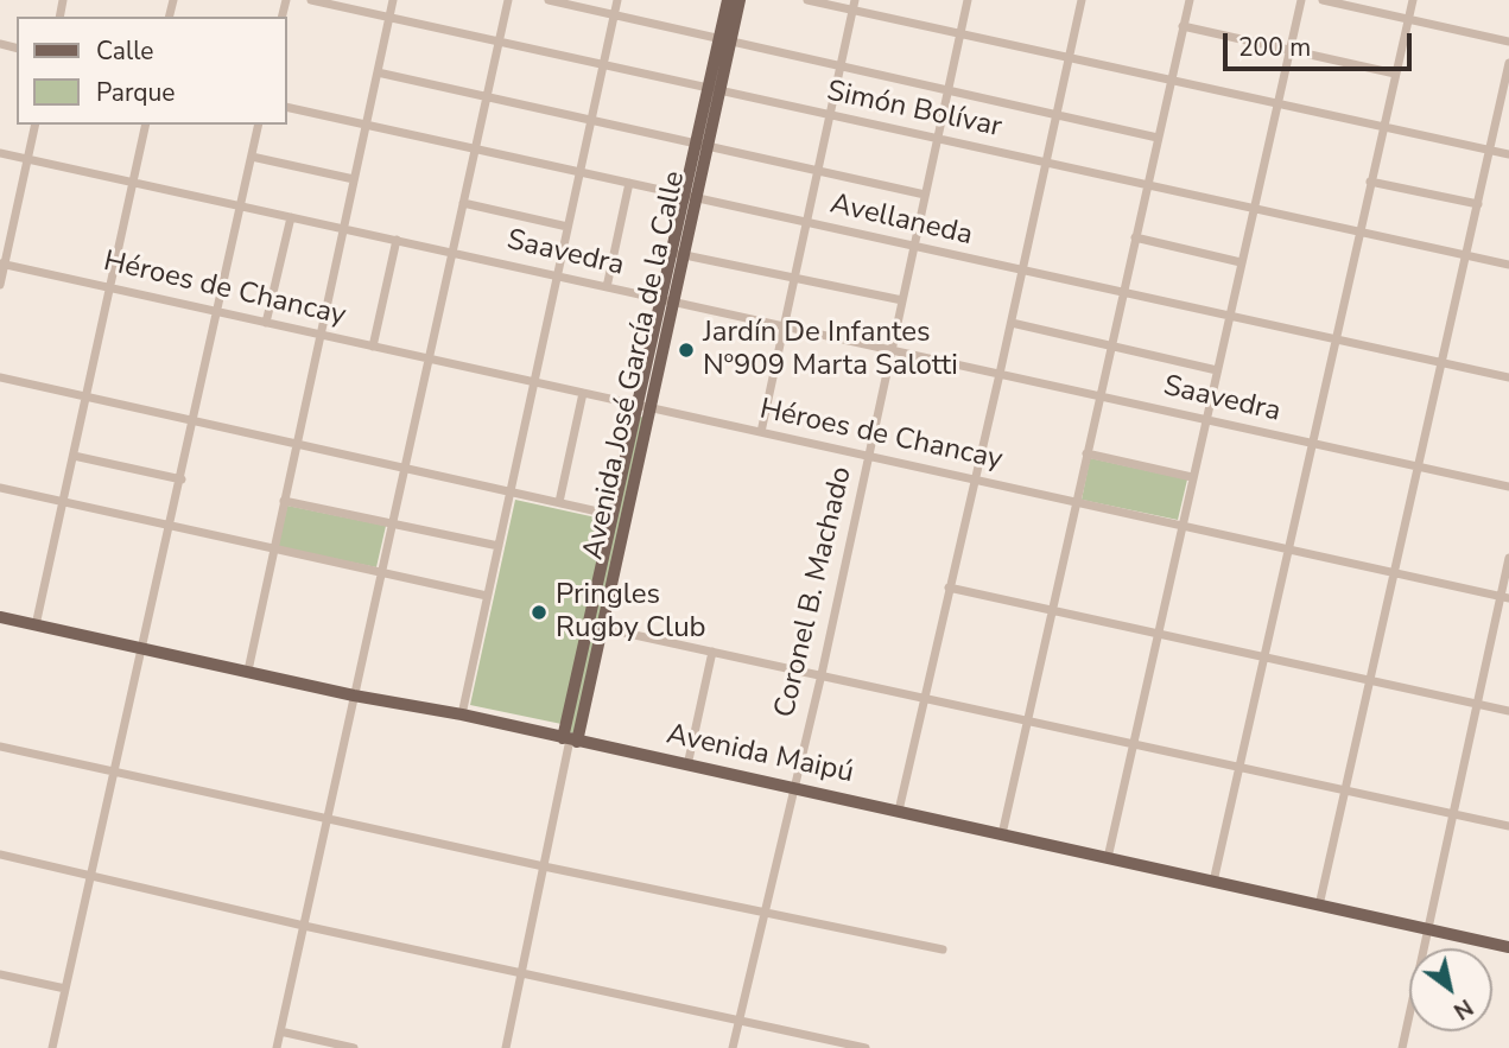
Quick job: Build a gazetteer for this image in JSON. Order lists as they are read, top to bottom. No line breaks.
{"streets":{"main road":["Avenida José García de la Calle","Avenida Maipú"],"street":["Simón Bolívar","Avellaneda","Saavedra","Héroes de Chancay","Coronel B. Machado"]},"crossings":[["Simón Bolívar","Avenida José García de la Calle"],["Simón Bolívar","Coronel B. Machado"],["Avellaneda","Avenida José García de la Calle"],["Avellaneda","Coronel B. Machado"],["Saavedra","Avenida José García de la Calle"],["Saavedra","Coronel B. Machado"],["Héroes de Chancay","Avenida José García de la Calle"],["Héroes de Chancay","Coronel B. Machado"],["Avenida José García de la Calle","Avenida Maipú"],["Coronel B. Machado","Avenida Maipú"]],"places":["Jardín De Infantes Nº909 Marta Salotti","Pringles Rugby Club"],"legend":["Calle","Parque"],"scale_bar":"200 m","north":"bottom right"}
